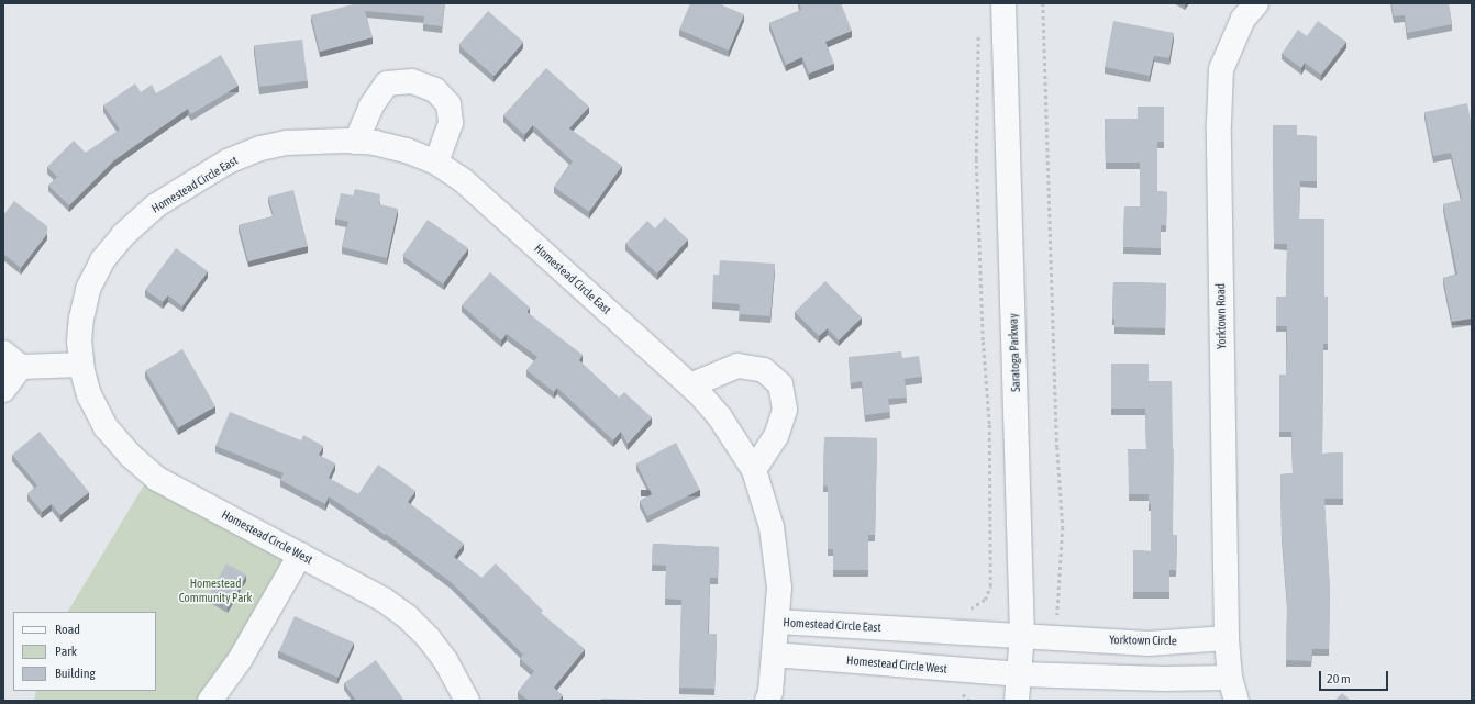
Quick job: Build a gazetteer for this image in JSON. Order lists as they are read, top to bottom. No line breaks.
{"streets":{"street":["Homestead Circle East","Yorktown Road","Saratoga Parkway","Homestead Circle West","Yorktown Circle"]},"crossings":[["Homestead Circle East","Saratoga Parkway"],["Homestead Circle East","Homestead Circle West"],["Homestead Circle East","Yorktown Circle"],["Yorktown Road","Yorktown Circle"],["Saratoga Parkway","Homestead Circle West"],["Saratoga Parkway","Yorktown Circle"]],"parks":["Homestead Community Park"],"legend":["Road","Park","Building"],"scale_bar":"20 m"}
